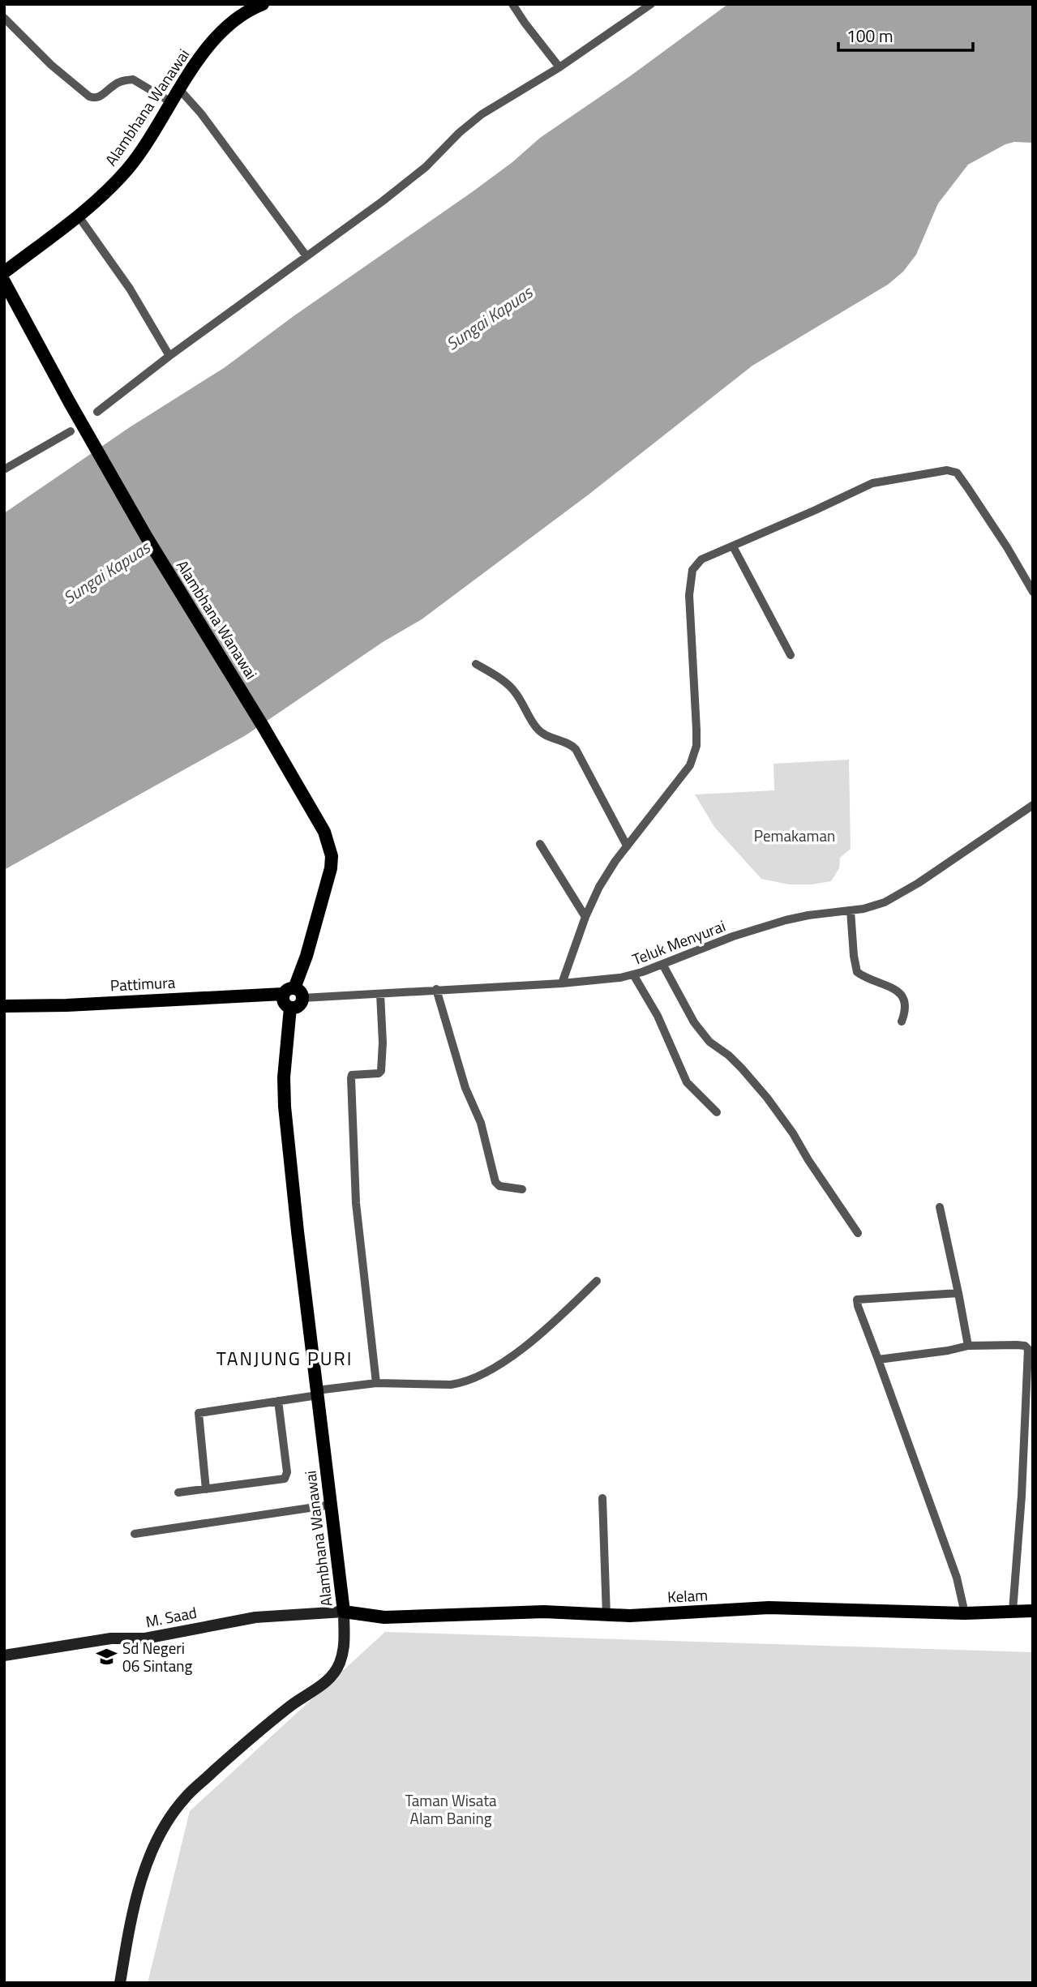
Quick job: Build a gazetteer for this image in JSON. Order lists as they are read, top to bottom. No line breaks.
{"streets":{"main road":["Alambhana Wanawai","Pattimura","Kelam"],"street":["Teluk Menyurai","M. Saad"]},"crossings":[["Alambhana Wanawai","Teluk Menyurai"],["Alambhana Wanawai","Pattimura"],["Alambhana Wanawai","Kelam"],["Alambhana Wanawai","M. Saad"],["Teluk Menyurai","Pattimura"],["Kelam","M. Saad"]],"districts":["TANJUNG PURI"],"water":["Sungai Kapuas"],"parks":["Pemakaman","Taman Wisata Alam Baning"],"places":{"school or university":["Sd Negeri 06 Sintang"]},"scale_bar":"100 m"}
